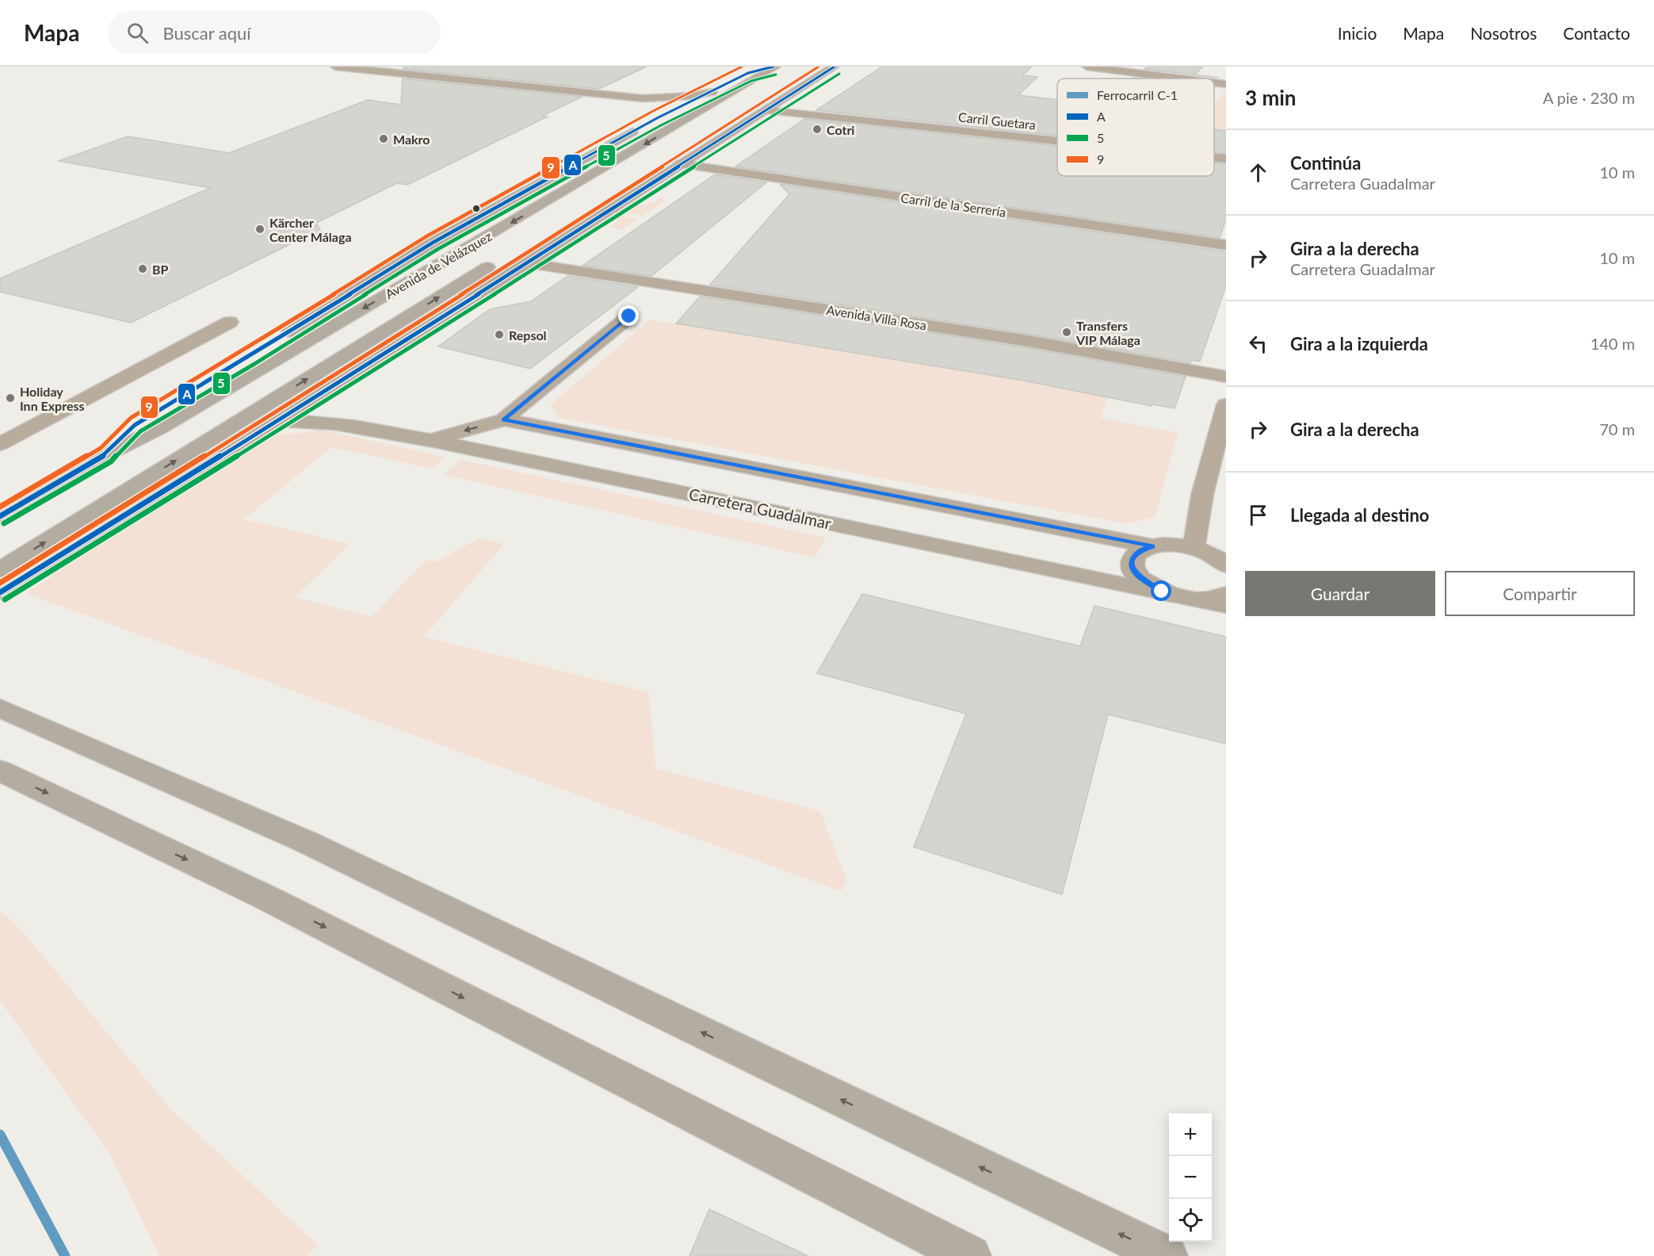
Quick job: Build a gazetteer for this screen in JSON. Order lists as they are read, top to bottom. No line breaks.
{"streets":{"highway":["Avenida de Velázquez"],"street":["Carril Guetara","Carril de la Serrería","Avenida Villa Rosa","Carretera Guadalmar"]},"places":["Cotri","Makro","Kärcher Center Málaga","BP","Transfers VIP Málaga","Repsol","Holiday Inn Express"],"lines":["transit line A","transit line 9","transit line 5","rail line C-1"],"legend":["Ferrocarril C-1","A","5","9"],"page":{"header":"Mapa","search":"Buscar aquí","nav":["Inicio","Mapa","Nosotros","Contacto"],"heading":["3 min","A pie · 230 m"],"list":[["Continúa","Carretera Guadalmar","10 m"],["Gira a la derecha","Carretera Guadalmar","10 m"],["Gira a la izquierda","140 m"],["Gira a la derecha","70 m"],"Llegada al destino"],"buttons":["Guardar","Compartir"],"map_buttons":["+","−"]}}
